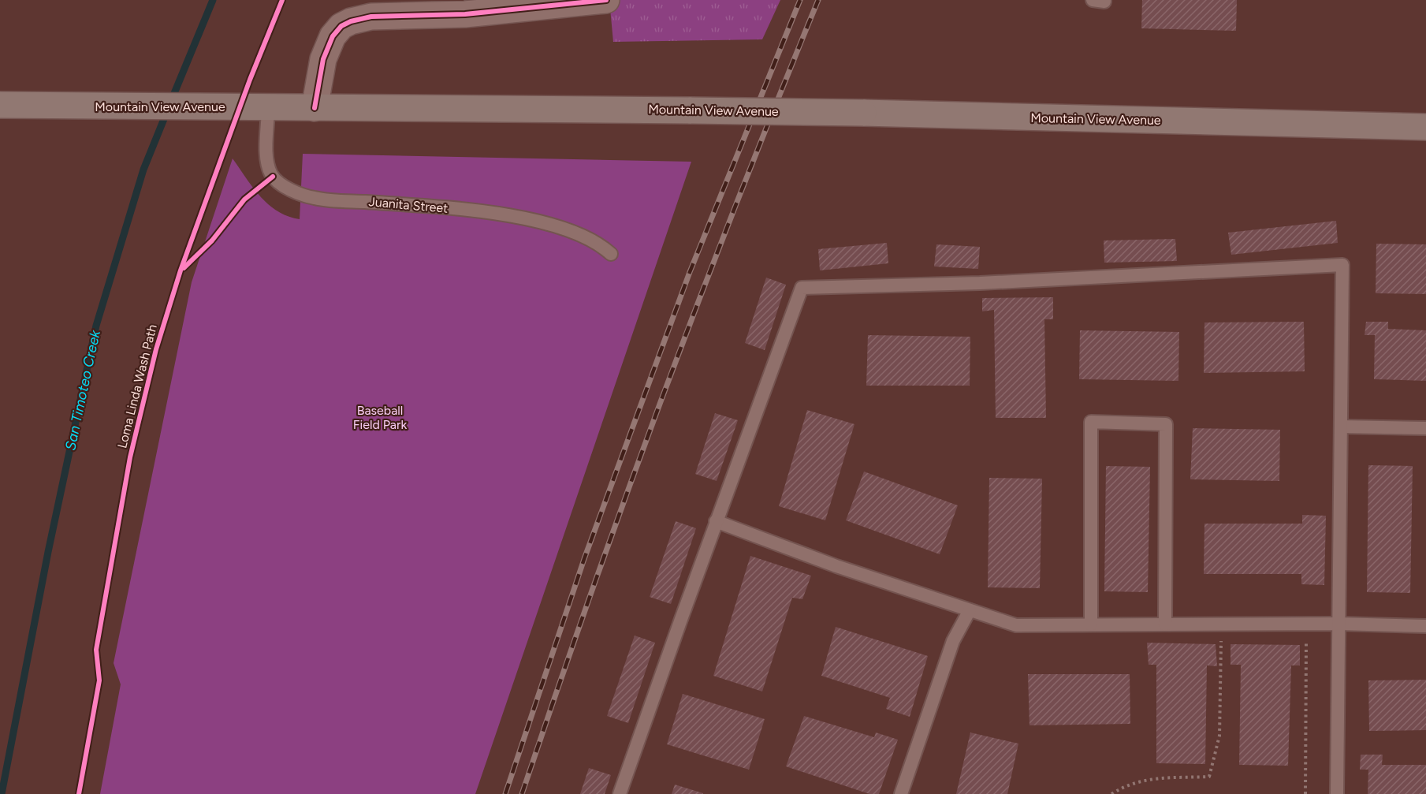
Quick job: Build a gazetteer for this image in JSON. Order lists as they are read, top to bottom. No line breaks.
{"streets":{"main road":["Mountain View Avenue"],"lane":["Juanita Street"],"cycle path":["Loma Linda Wash Path"]},"crossings":[["Mountain View Avenue","Juanita Street"]],"water":["San Timoteo Creek"],"parks":["Baseball Field Park"]}
